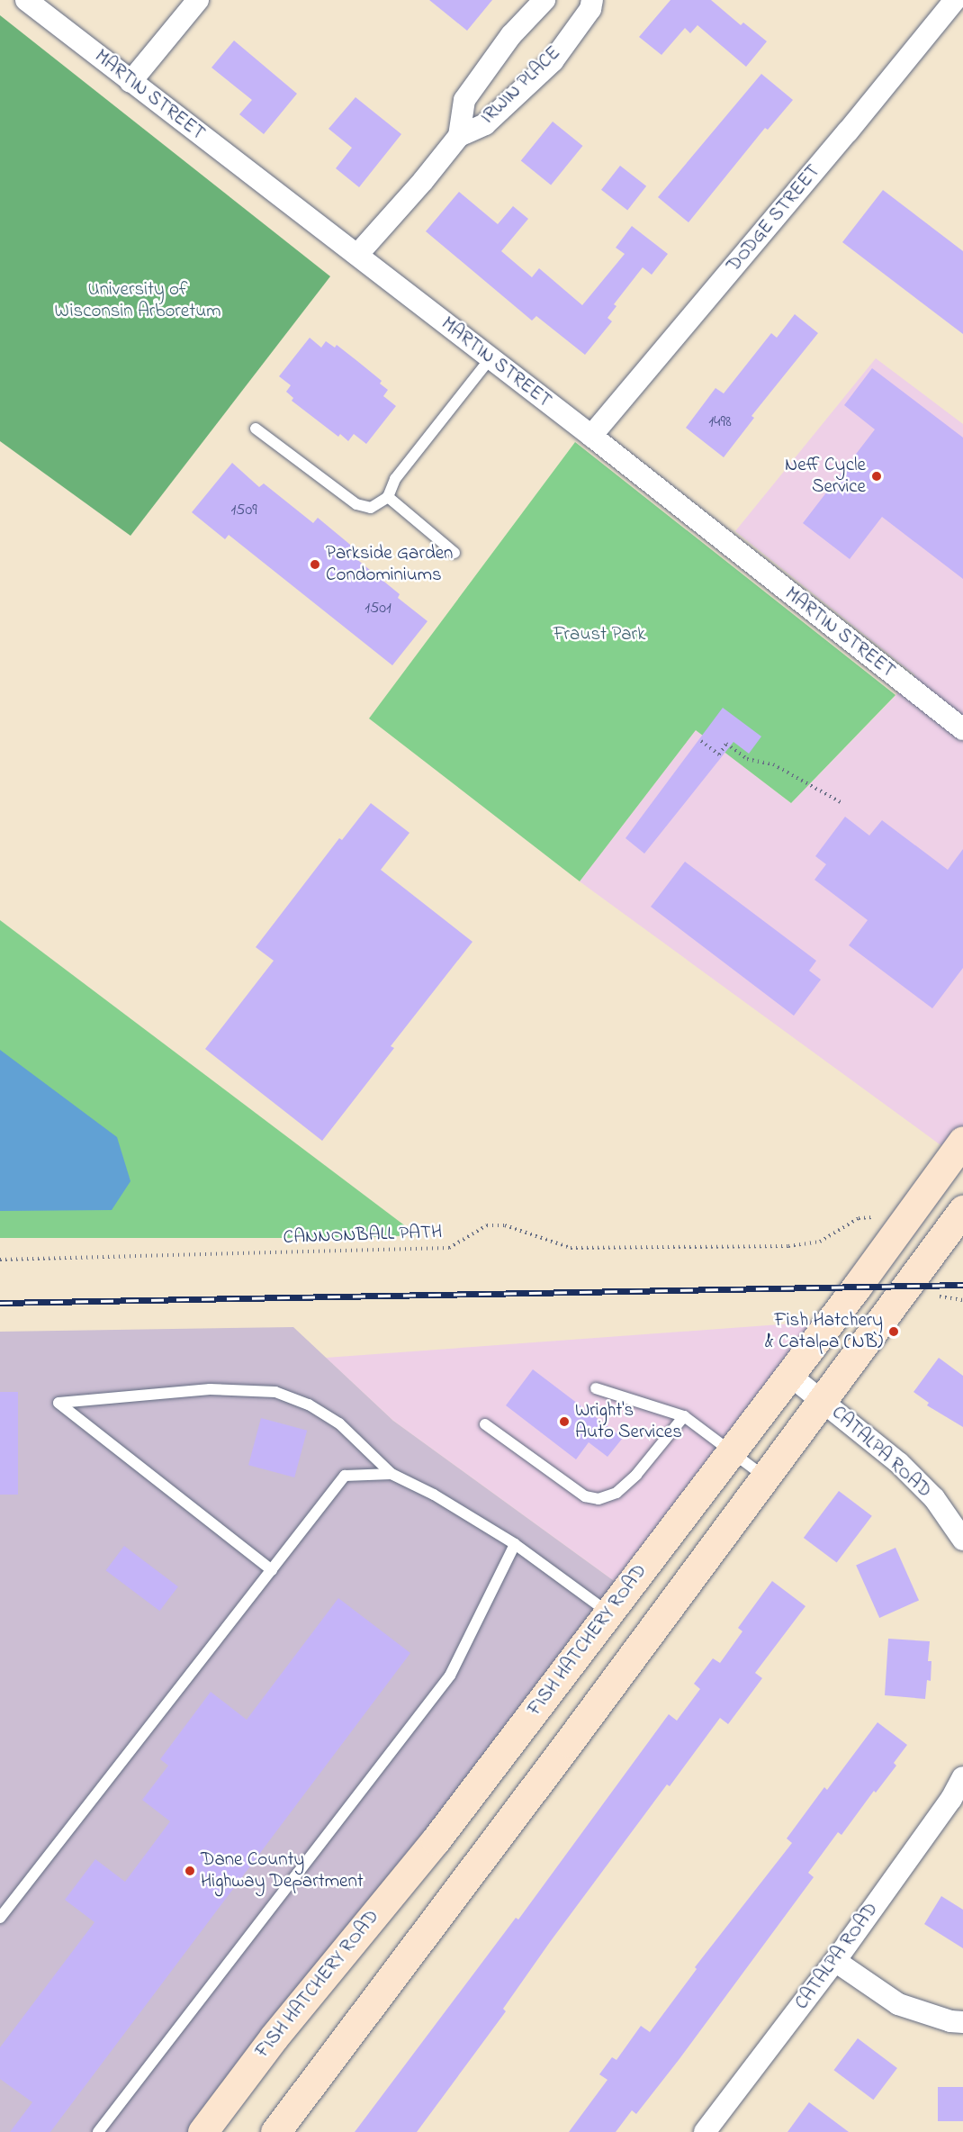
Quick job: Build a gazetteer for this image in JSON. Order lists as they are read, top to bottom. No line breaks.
{"streets":{"main road":["FISH HATCHERY ROAD"],"street":["IRWIN PLACE","MARTIN STREET","DODGE STREET","CATALPA ROAD"],"path":["CANNONBALL PATH"]},"crossings":[["IRWIN PLACE","MARTIN STREET"],["MARTIN STREET","DODGE STREET"],["CATALPA ROAD","FISH HATCHERY ROAD"]],"parks":["University of Wisconsin Arboretum","Fraust Park"],"places":["Neff Cycle Service","Parkside Garden Condominiums","Fish Hatchery & Catalpa (NB)","Wright's Auto Services","Dane County Highway Department"],"house_numbers":["1498","1509","1501"]}
